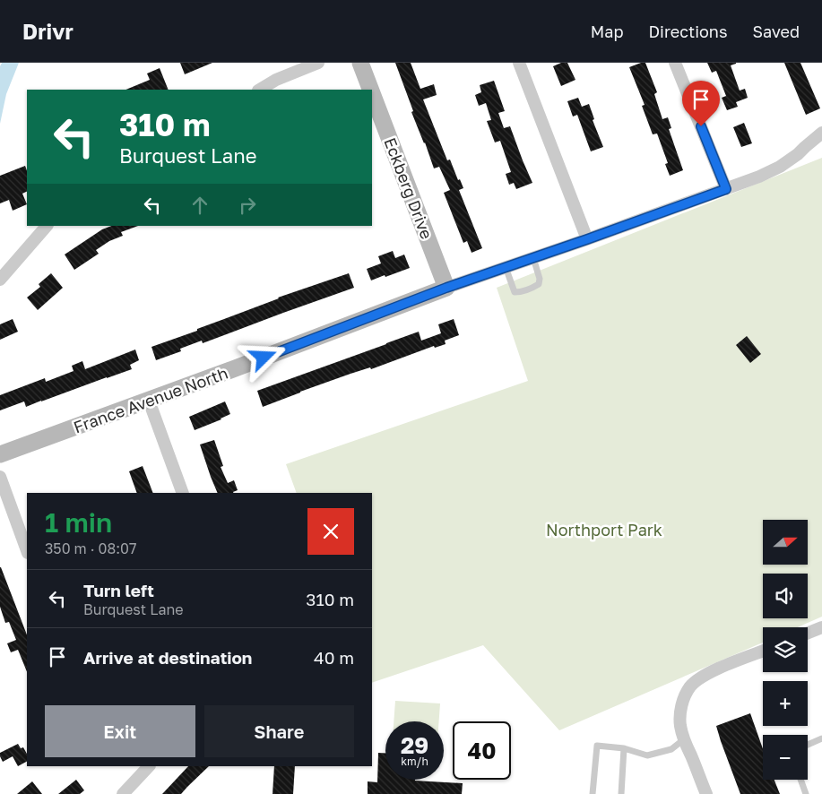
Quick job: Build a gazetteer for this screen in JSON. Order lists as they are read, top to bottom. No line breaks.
{"streets":{"street":["Eckberg Drive","France Avenue North"]},"crossings":[["Eckberg Drive","France Avenue North"]],"parks":["Northport Park"],"north":"right","page":{"header":"Drivr","nav":["Map","Directions","Saved"],"turn":["310 m","Burquest Lane"],"heading":["1 min","350 m · 08:07"],"map_buttons":["+","−"],"list":[{"name":"Turn left","note":"Burquest Lane","value":"310 m"},{"name":"Arrive at destination","value":"40 m"}],"buttons":["Exit","Share"],"speed":"29 km/h","limit":"40"}}
